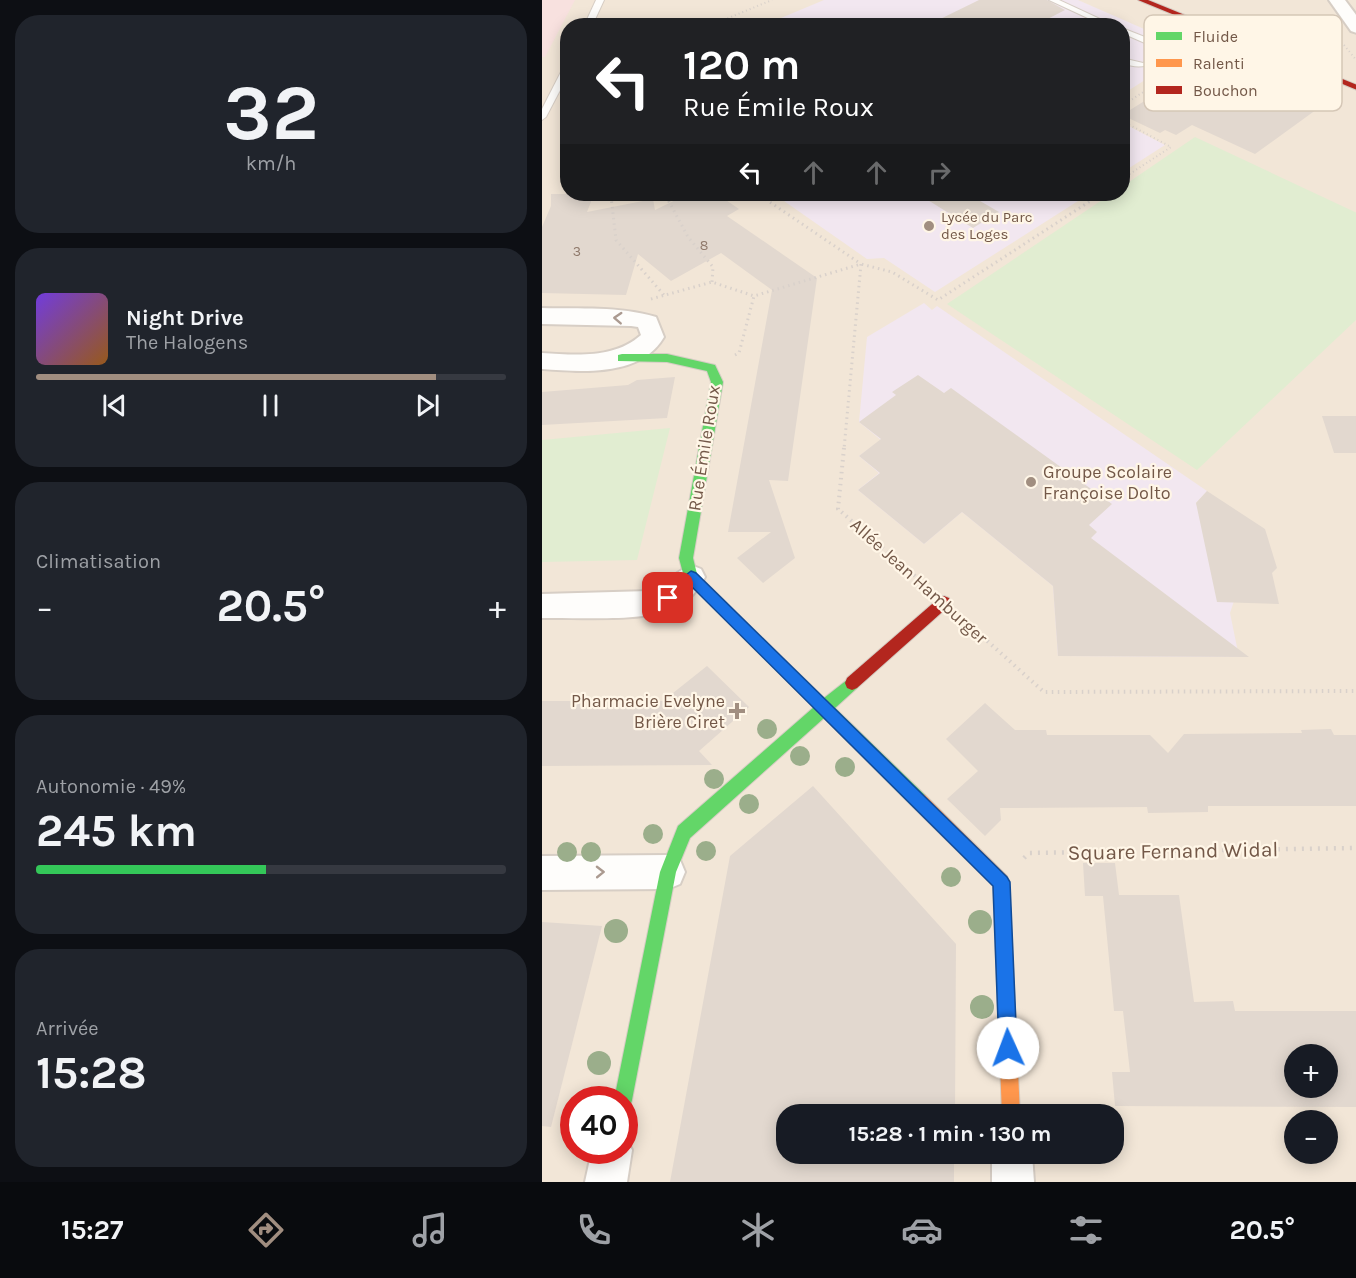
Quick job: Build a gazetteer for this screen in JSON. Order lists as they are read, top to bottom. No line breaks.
{"streets":{"street":["Rue Émile Roux"],"path":["Allée Jean Hamburger","Square Fernand Widal"]},"places":{"other":["Lycée du Parc des Loges","Groupe Scolaire Françoise Dolto"],"health":["Pharmacie Evelyne Brière Ciret"]},"house_numbers":["8","3"],"legend":["Fluide","Ralenti","Bouchon"],"page":{"tile":[["32","km/h"],"Climatisation",["Autonomie · 49%","245 km"],["Arrivée","15:28"]],"turn":["120 m","Rue Émile Roux"],"song":["Night Drive","The Halogens"],"heat":["−","20.5°","+"],"map_buttons":["+","−"],"limit":"40","trip":"15:28 · 1 min · 130 m","tabs":["15:27","20.5°"]}}
